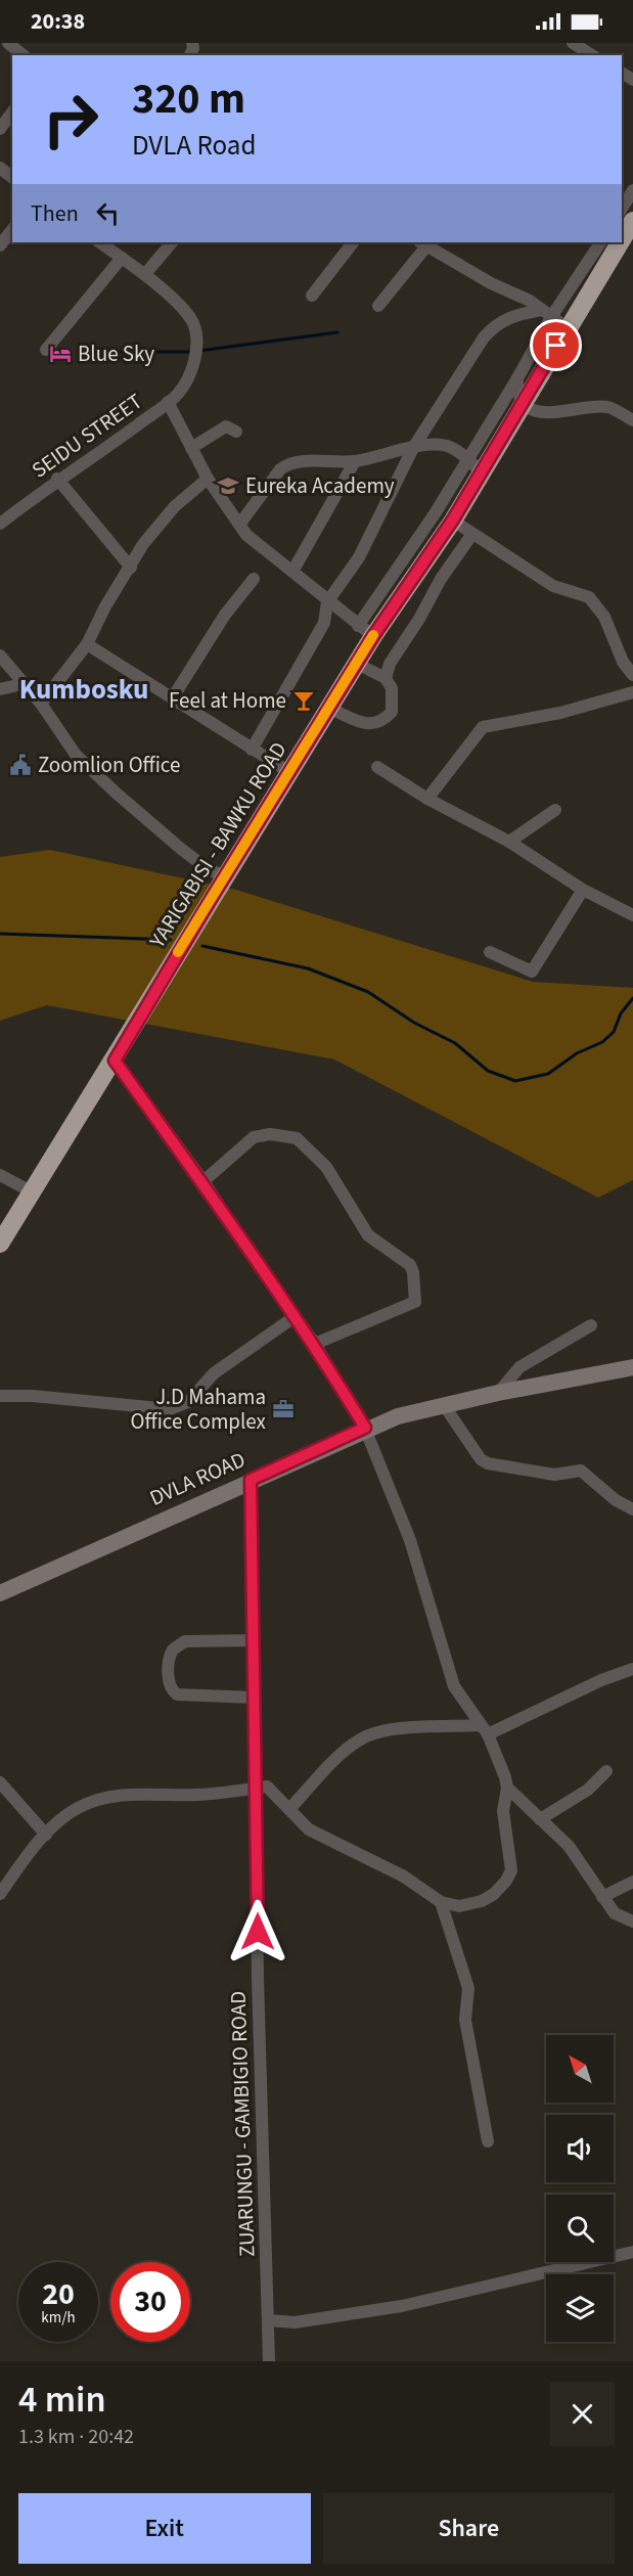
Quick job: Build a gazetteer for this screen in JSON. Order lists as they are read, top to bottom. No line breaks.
{"streets":{"highway":["YARIGABISI - BAWKU ROAD"],"street":["SEIDU STREET","DVLA ROAD","ZUARUNGU - GAMBIGIO ROAD"]},"crossings":[["DVLA ROAD","ZUARUNGU - GAMBIGIO ROAD"]],"districts":["Kumbosku"],"places":{"hotel":["Blue Sky"],"school or university":["Eureka Academy"],"bar":["Feel at Home"],"public building":["Zoomlion Office"],"office":["J.D Mahama Office Complex"]},"north":"top left","page":{"status":"20:38","turn":["320 m","DVLA Road"],"then":"Then","speed":"20 km/h","limit":"30","heading":["4 min","1.3 km · 20:42"],"buttons":["Exit","Share"]}}
